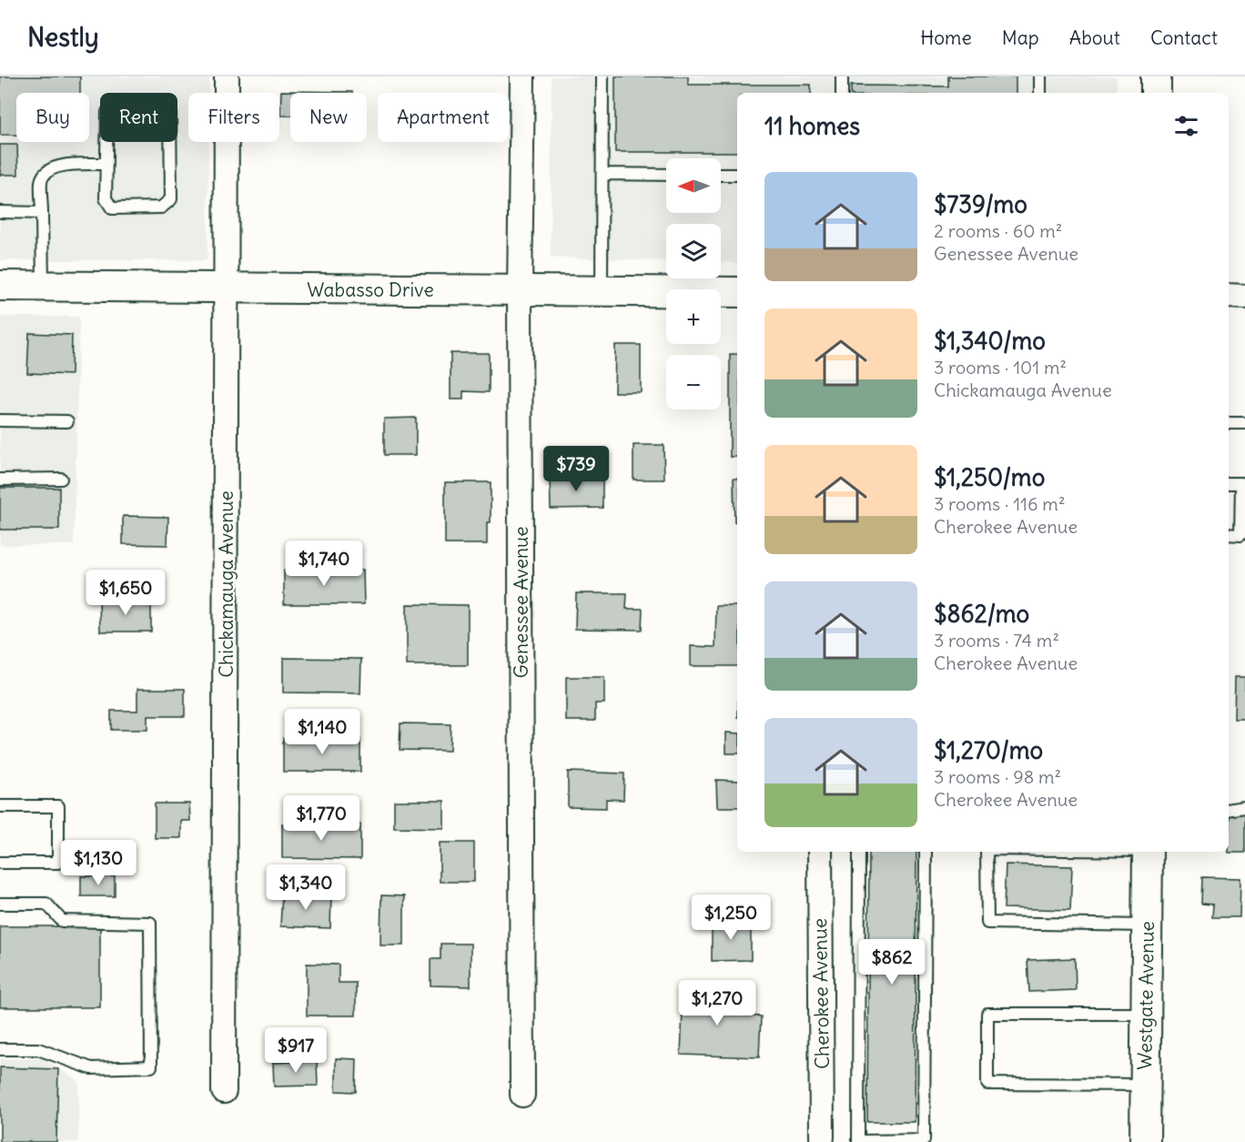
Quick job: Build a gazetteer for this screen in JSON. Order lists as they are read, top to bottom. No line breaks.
{"streets":{"street":["Wabasso Drive","Chickamauga Avenue","Genessee Avenue","Cherokee Avenue","Westgate Avenue"]},"crossings":[["Wabasso Drive","Chickamauga Avenue"],["Wabasso Drive","Genessee Avenue"]],"north":"left","page":{"header":"Nestly","nav":["Home","Map","About","Contact"],"chip":["Buy","Rent","Filters","New","Apartment"],"heading":"11 homes","map_buttons":["+","−"],"list":[{"name":"$739/mo","note":"2 rooms · 60 m² · Genessee Avenue"},{"name":"$1,340/mo","note":"3 rooms · 101 m² · Chickamauga Avenue"},{"name":"$1,250/mo","note":"3 rooms · 116 m² · Cherokee Avenue"},{"name":"$862/mo","note":"3 rooms · 74 m² · Cherokee Avenue"},{"name":"$1,270/mo","note":"3 rooms · 98 m² · Cherokee Avenue"}],"price":["$739","$1,740","$1,650","$1,140","$1,770","$1,130","$1,340","$1,250","$862","$1,270","$917"]}}
